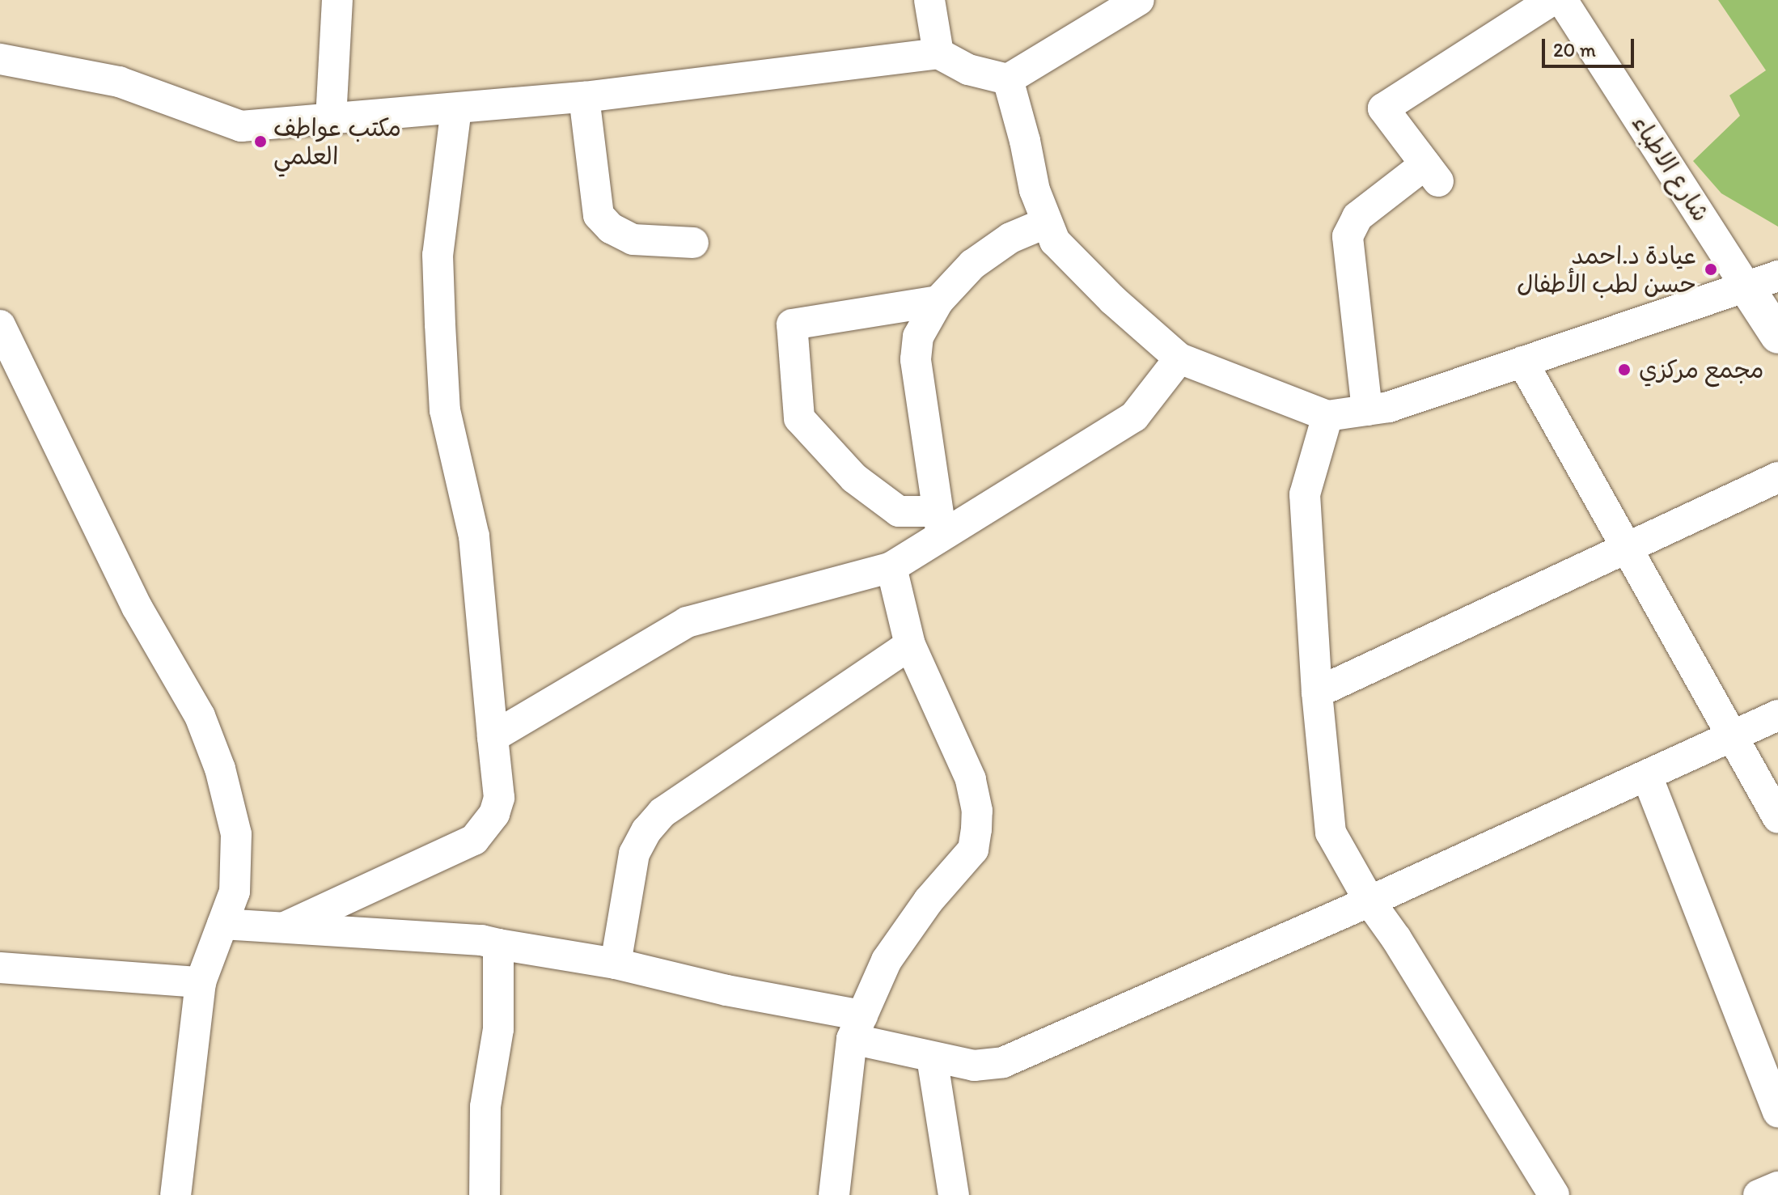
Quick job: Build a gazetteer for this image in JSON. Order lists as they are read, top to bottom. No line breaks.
{"streets":{"street":["شارع الاطباء"]},"places":["مكتب عواطف العلمي","عيادة د.احمد حسن لطب الأطفال","مجمع مركزي"],"scale_bar":"20 m"}
